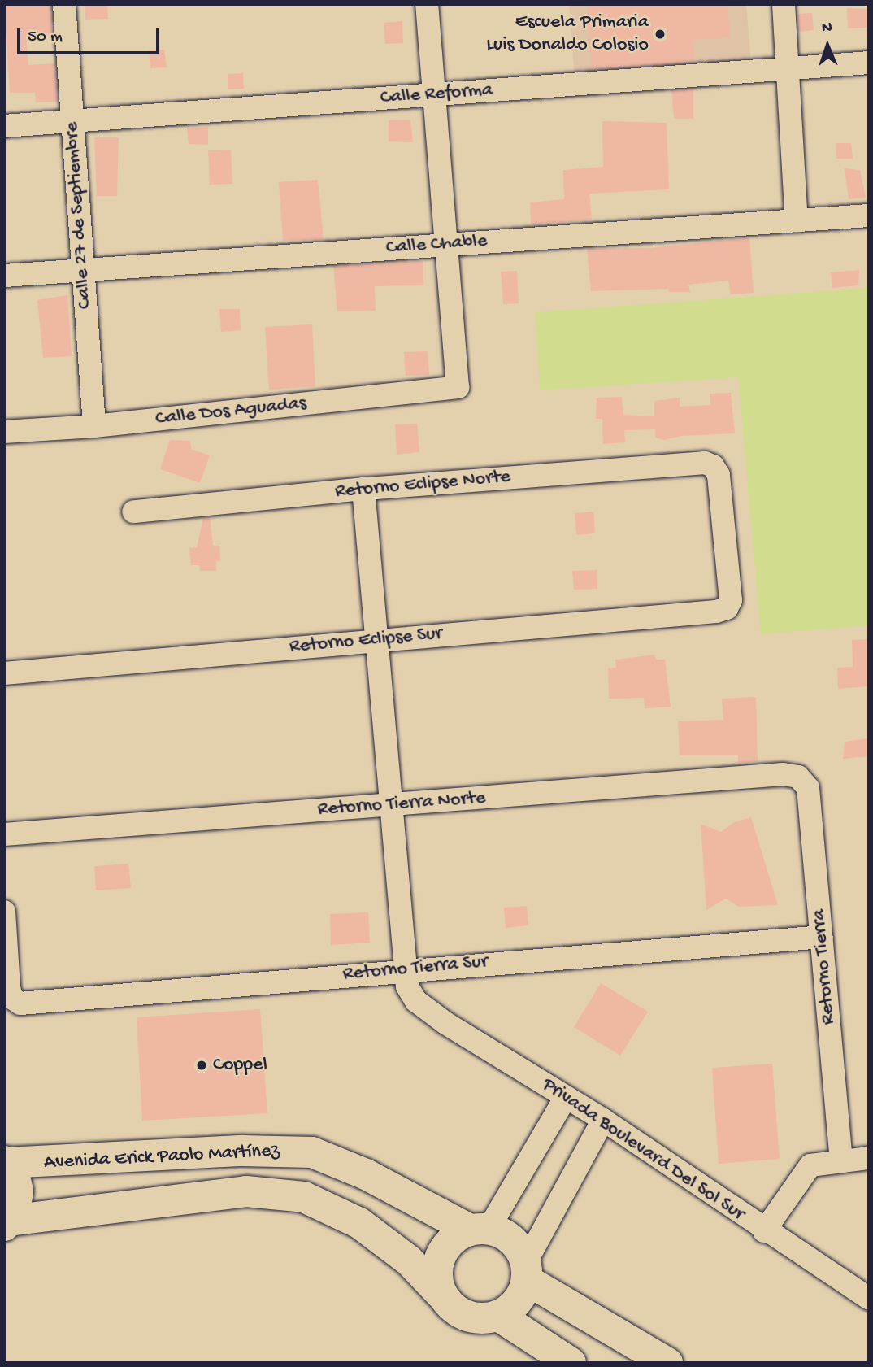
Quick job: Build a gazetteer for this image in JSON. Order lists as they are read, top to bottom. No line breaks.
{"streets":{"street":["Calle Reforma","Calle 27 de Septiembre","Calle Chable","Calle Dos Aguadas","Retorno Eclipse Norte","Retorno Eclipse Sur","Retorno Tierra Norte","Retorno Tierra","Retorno Tierra Sur","Privada Boulevard Del Sol Sur","Avenida Erick Paolo Martínez"]},"crossings":[["Calle Reforma","Calle 27 de Septiembre"],["Calle 27 de Septiembre","Calle Chable"],["Calle 27 de Septiembre","Calle Dos Aguadas"],["Calle Chable","Calle Dos Aguadas"],["Retorno Eclipse Norte","Retorno Eclipse Sur"],["Retorno Tierra Norte","Retorno Tierra"],["Retorno Tierra","Retorno Tierra Sur"],["Retorno Tierra Sur","Privada Boulevard Del Sol Sur"]],"places":["Escuela Primaria Luis Donaldo Colosio","Coppel"],"scale_bar":"50 m","north":"top"}
